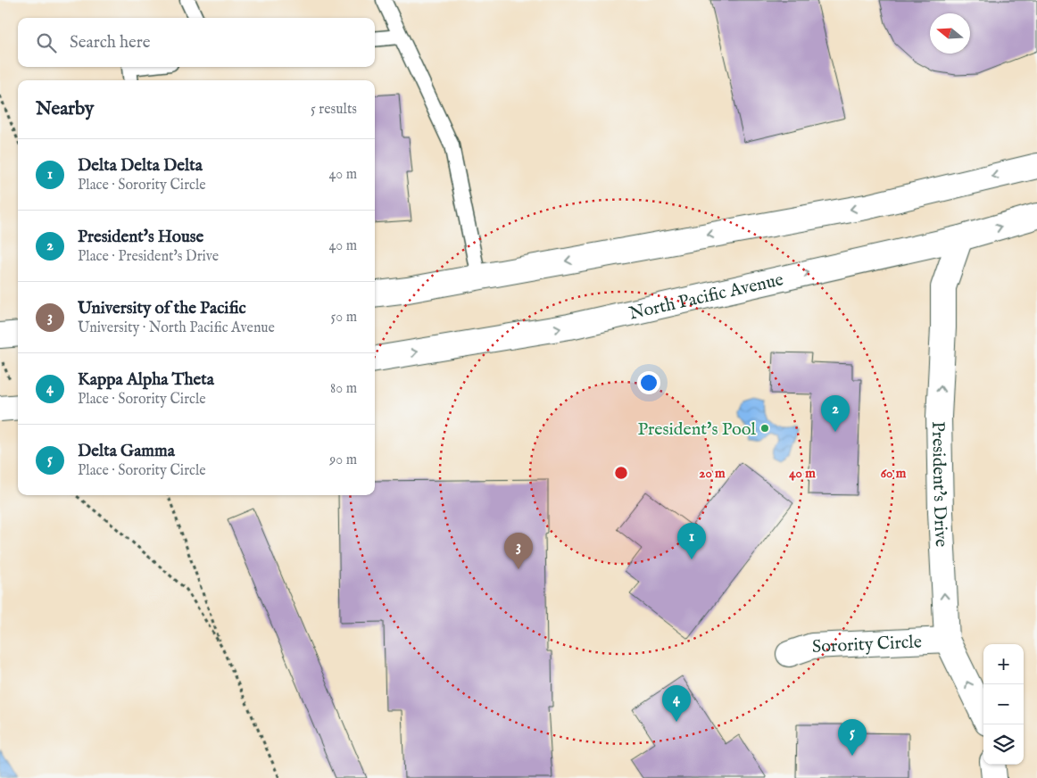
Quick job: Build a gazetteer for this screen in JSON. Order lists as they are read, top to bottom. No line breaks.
{"streets":{"street":["North Pacific Avenue","President's Drive","Sorority Circle"]},"crossings":[["North Pacific Avenue","President's Drive"],["President's Drive","Sorority Circle"]],"one_way":["President's Drive"],"places":["President's Pool"],"north":"left","page":{"search":"Search here","heading":["Nearby","5 results"],"list":[{"mark":"1","name":"Delta Delta Delta","note":"Place · Sorority Circle","value":"40 m"},{"mark":"2","name":"President's House","note":"Place · President's Drive","value":"40 m"},{"mark":"3","name":"University of the Pacific","note":"University · North Pacific Avenue","value":"50 m"},{"mark":"4","name":"Kappa Alpha Theta","note":"Place · Sorority Circle","value":"80 m"},{"mark":"5","name":"Delta Gamma","note":"Place · Sorority Circle","value":"90 m"}],"pins":["2","1","3","4","5"],"map_buttons":["+","−"]},"rings":["20 m","40 m","60 m"]}
